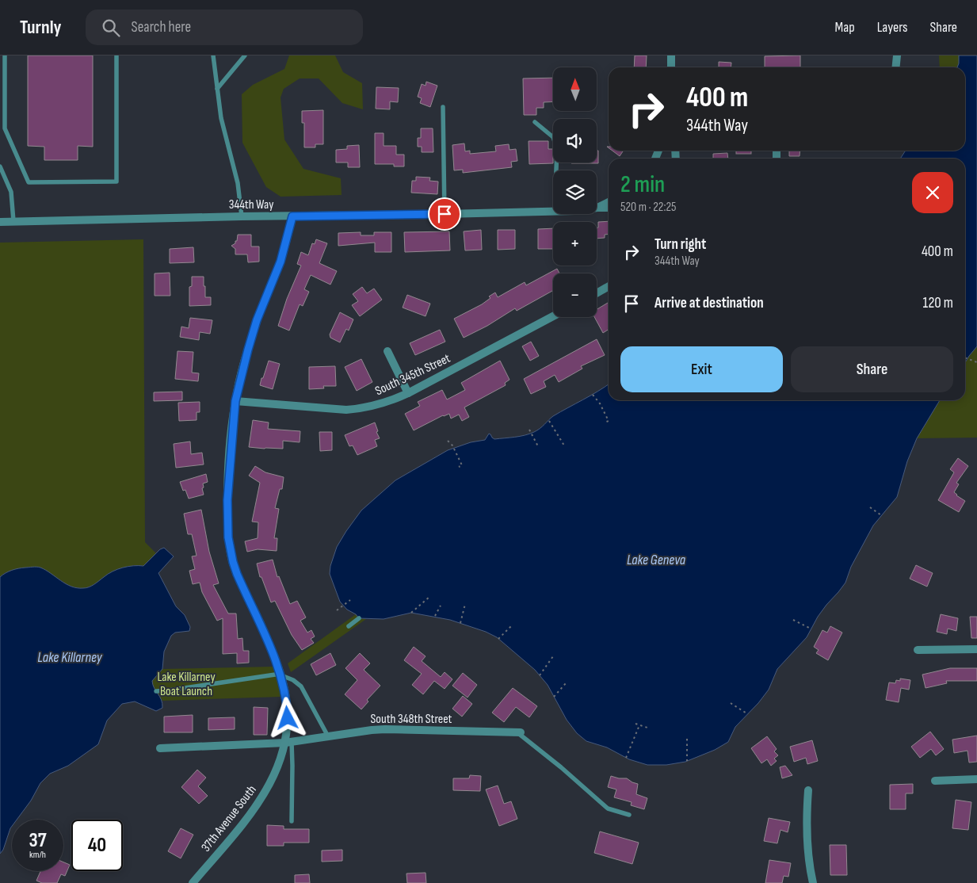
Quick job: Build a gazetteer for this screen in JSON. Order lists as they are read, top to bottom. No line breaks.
{"streets":{"street":["344th Way","South 345th Street","South 348th Street","37th Avenue South"]},"crossings":[["344th Way","37th Avenue South"],["South 345th Street","37th Avenue South"],["South 348th Street","37th Avenue South"]],"water":["Lake Geneva","Lake Killarney"],"parks":["Lake Killarney Boat Launch"],"north":"top","page":{"header":"Turnly","search":"Search here","nav":["Map","Layers","Share"],"map_buttons":["+","−"],"turn":["400 m","344th Way"],"heading":["2 min","520 m · 22:25"],"list":[{"name":"Turn right","note":"344th Way","value":"400 m"},{"name":"Arrive at destination","value":"120 m"}],"buttons":["Exit","Share"],"speed":"37 km/h","limit":"40"}}
